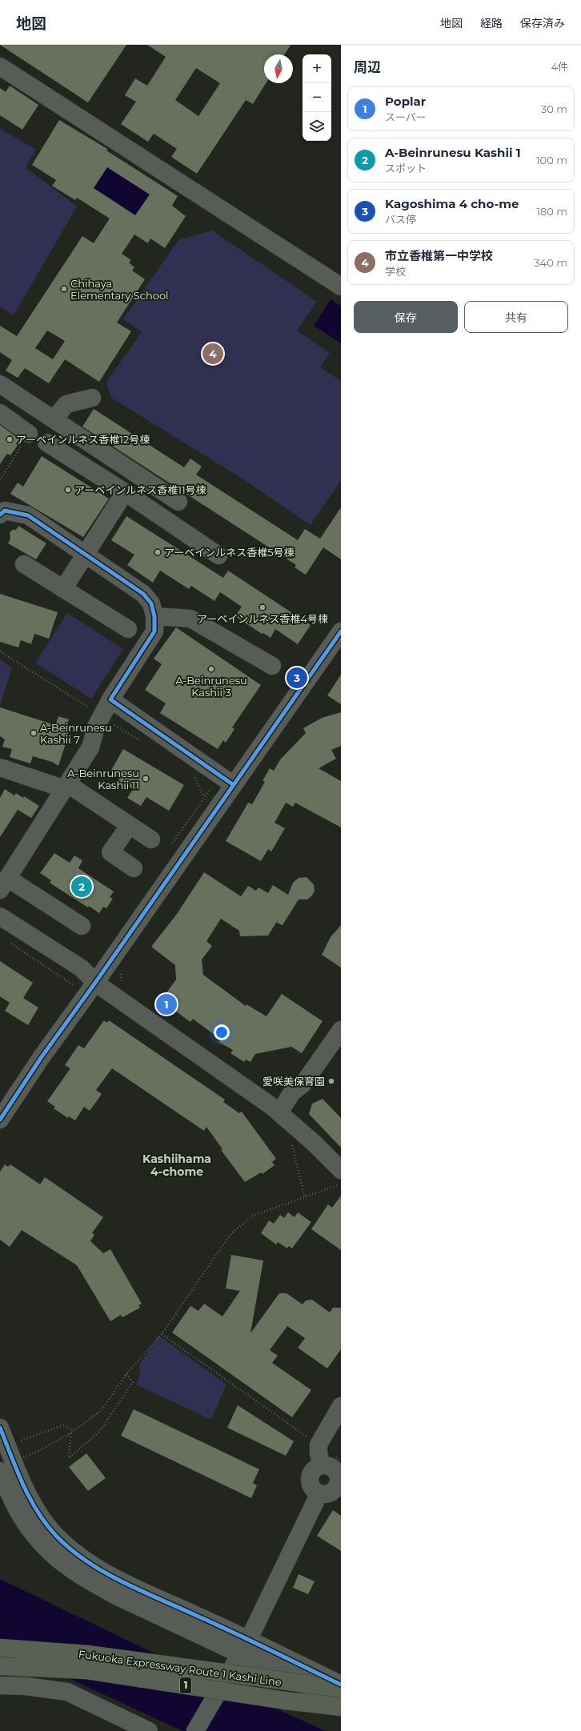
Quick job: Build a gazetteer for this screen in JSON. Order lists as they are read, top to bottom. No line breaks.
{"streets":{"highway":["Fukuoka Expressway Route 1 Kashi Line","1"]},"districts":["Kashiihama 4-chome"],"places":["Chihaya Elementary School","アーベインルネス香椎12号棟","アーベインルネス香椎11号棟","アーベインルネス香椎5号棟","アーベインルネス香椎4号棟","A-Beinrunesu Kashii 3","A-Beinrunesu Kashii 7","A-Beinrunesu Kashii 11","愛咲美保育園"],"north":"bottom","page":{"header":"地図","nav":["地図","経路","保存済み"],"heading":["周辺","4件"],"map_buttons":["+","−"],"list":[{"mark":"1","name":"Poplar","note":"スーパー","value":"30 m"},{"mark":"2","name":"A-Beinrunesu Kashii 1","note":"スポット","value":"100 m"},{"mark":"3","name":"Kagoshima 4 cho-me","note":"バス停","value":"180 m"},{"mark":"4","name":"市立香椎第一中学校","note":"学校","value":"340 m"}],"buttons":["保存","共有"],"pins":["4","3","2","1"]}}
